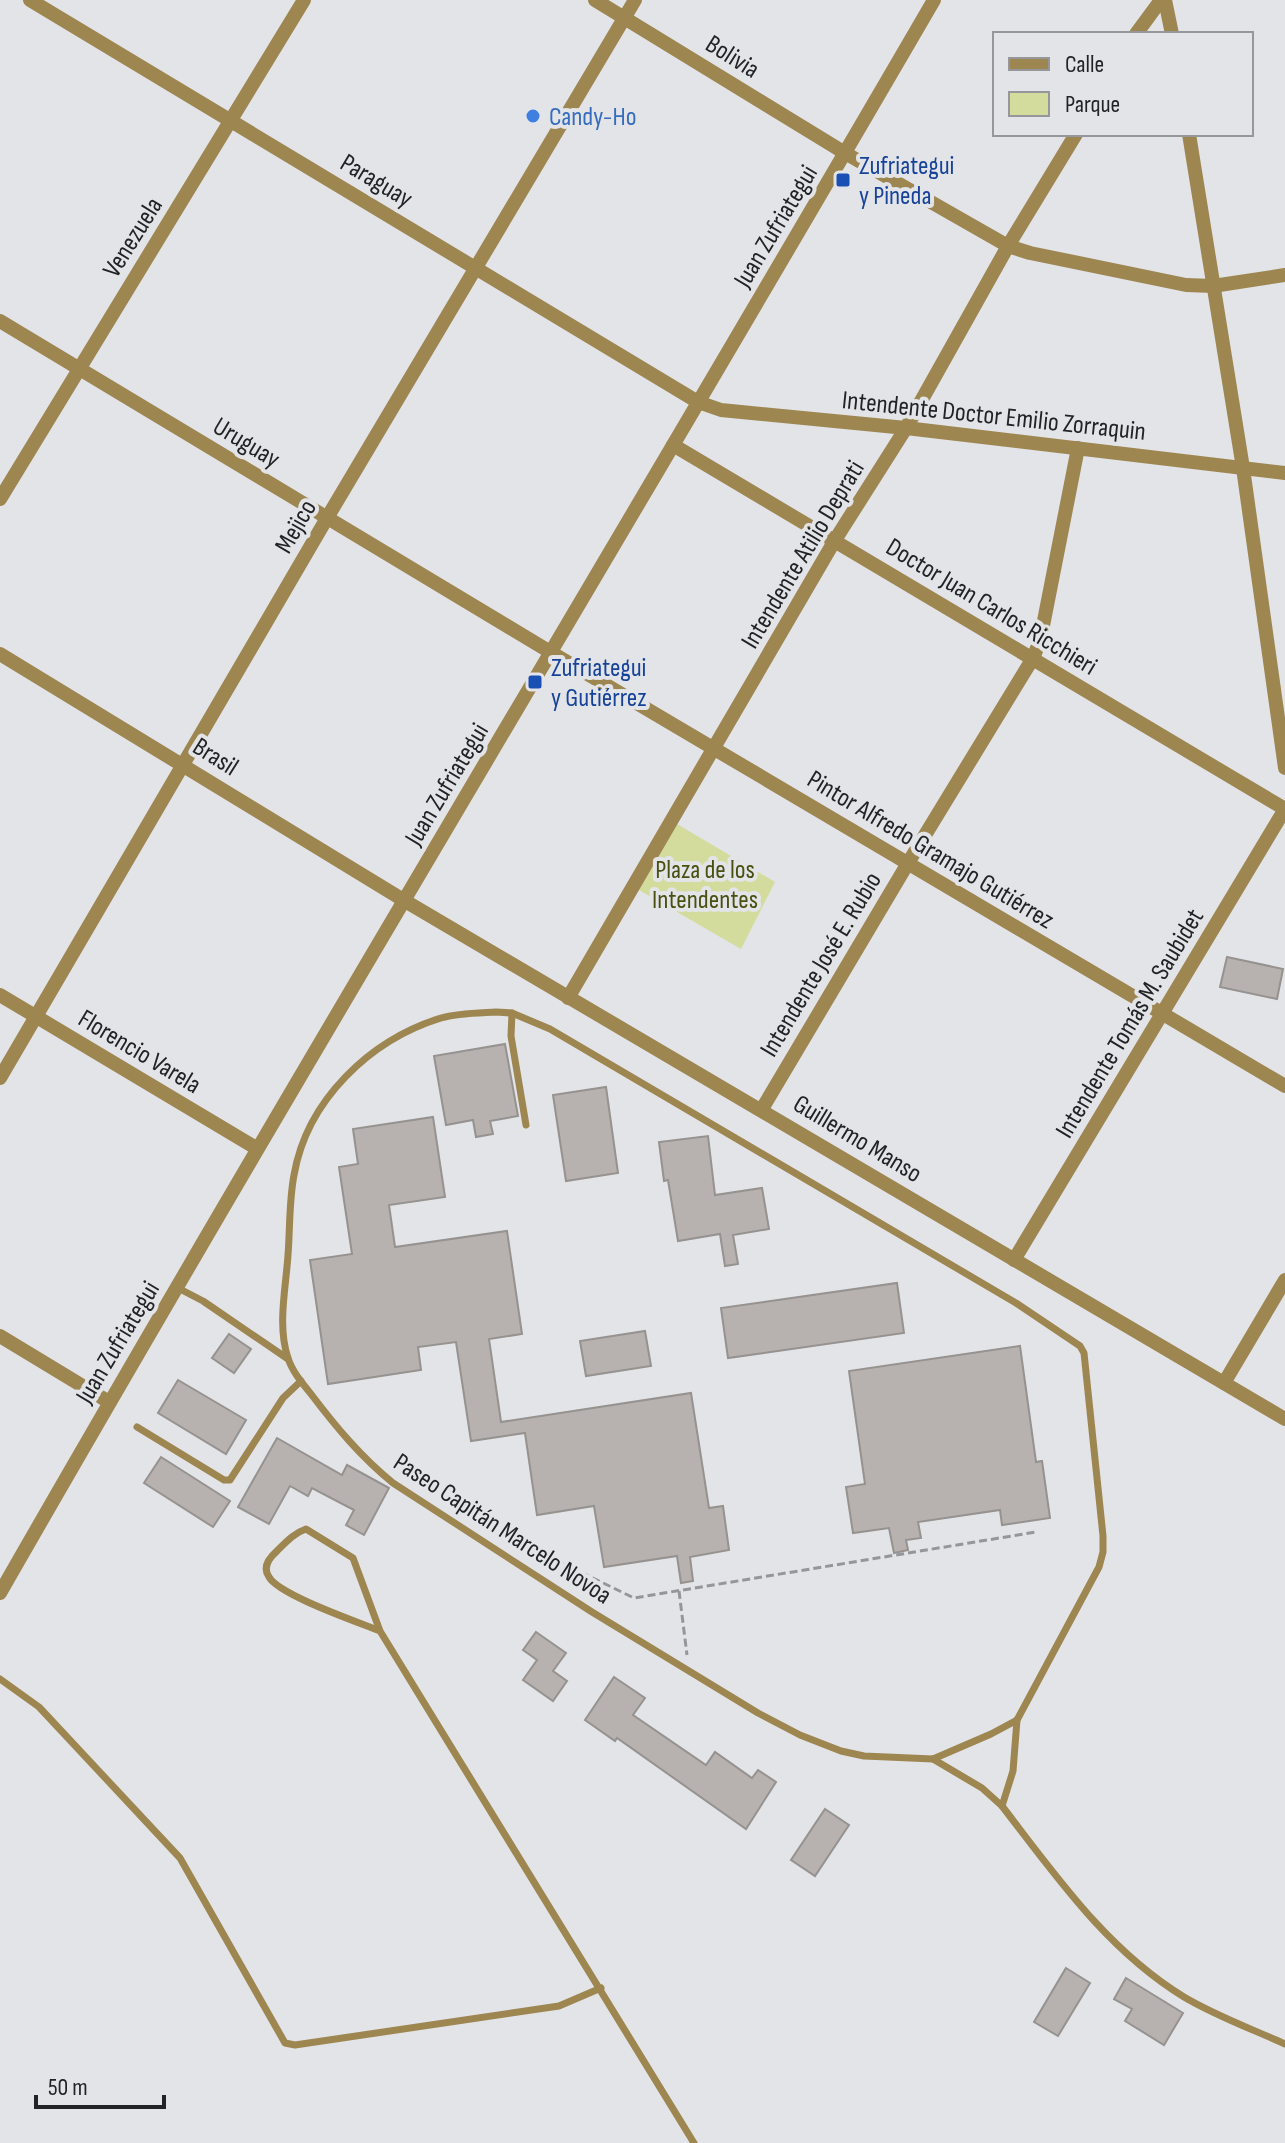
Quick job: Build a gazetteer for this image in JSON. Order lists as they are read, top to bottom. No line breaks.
{"streets":{"street":["Bolivia","Paraguay","Juan Zufriategui","Venezuela","Intendente Doctor Emilio Zorraquin","Uruguay","Mejico","Intendente Atilio Deprati","Doctor Juan Carlos Ricchieri","Brasil","Pintor Alfredo Gramajo Gutiérrez","Intendente José E. Rubio","Intendente Tomás M. Saubidet","Florencio Varela","Guillermo Manso"],"lane":["Paseo Capitán Marcelo Novoa"]},"crossings":[["Bolivia","Juan Zufriategui"],["Bolivia","Mejico"],["Bolivia","Intendente Atilio Deprati"],["Paraguay","Juan Zufriategui"],["Paraguay","Venezuela"],["Paraguay","Intendente Doctor Emilio Zorraquin"],["Paraguay","Mejico"],["Juan Zufriategui","Intendente Doctor Emilio Zorraquin"],["Juan Zufriategui","Uruguay"],["Juan Zufriategui","Doctor Juan Carlos Ricchieri"],["Juan Zufriategui","Brasil"],["Juan Zufriategui","Pintor Alfredo Gramajo Gutiérrez"],["Juan Zufriategui","Florencio Varela"],["Juan Zufriategui","Guillermo Manso"],["Venezuela","Uruguay"],["Intendente Doctor Emilio Zorraquin","Intendente Atilio Deprati"],["Intendente Doctor Emilio Zorraquin","Intendente José E. Rubio"],["Uruguay","Mejico"],["Uruguay","Pintor Alfredo Gramajo Gutiérrez"],["Mejico","Brasil"],["Mejico","Florencio Varela"],["Intendente Atilio Deprati","Doctor Juan Carlos Ricchieri"],["Intendente Atilio Deprati","Pintor Alfredo Gramajo Gutiérrez"],["Intendente Atilio Deprati","Guillermo Manso"],["Doctor Juan Carlos Ricchieri","Intendente José E. Rubio"],["Doctor Juan Carlos Ricchieri","Intendente Tomás M. Saubidet"],["Brasil","Guillermo Manso"],["Pintor Alfredo Gramajo Gutiérrez","Intendente José E. Rubio"],["Pintor Alfredo Gramajo Gutiérrez","Intendente Tomás M. Saubidet"],["Intendente José E. Rubio","Guillermo Manso"],["Intendente Tomás M. Saubidet","Guillermo Manso"]],"parks":["Plaza de los Intendentes"],"places":{"other":["Candy-Ho"],"transit":["Zufriategui y Pineda","Zufriategui y Gutiérrez"]},"legend":["Calle","Parque"],"scale_bar":"50 m"}
